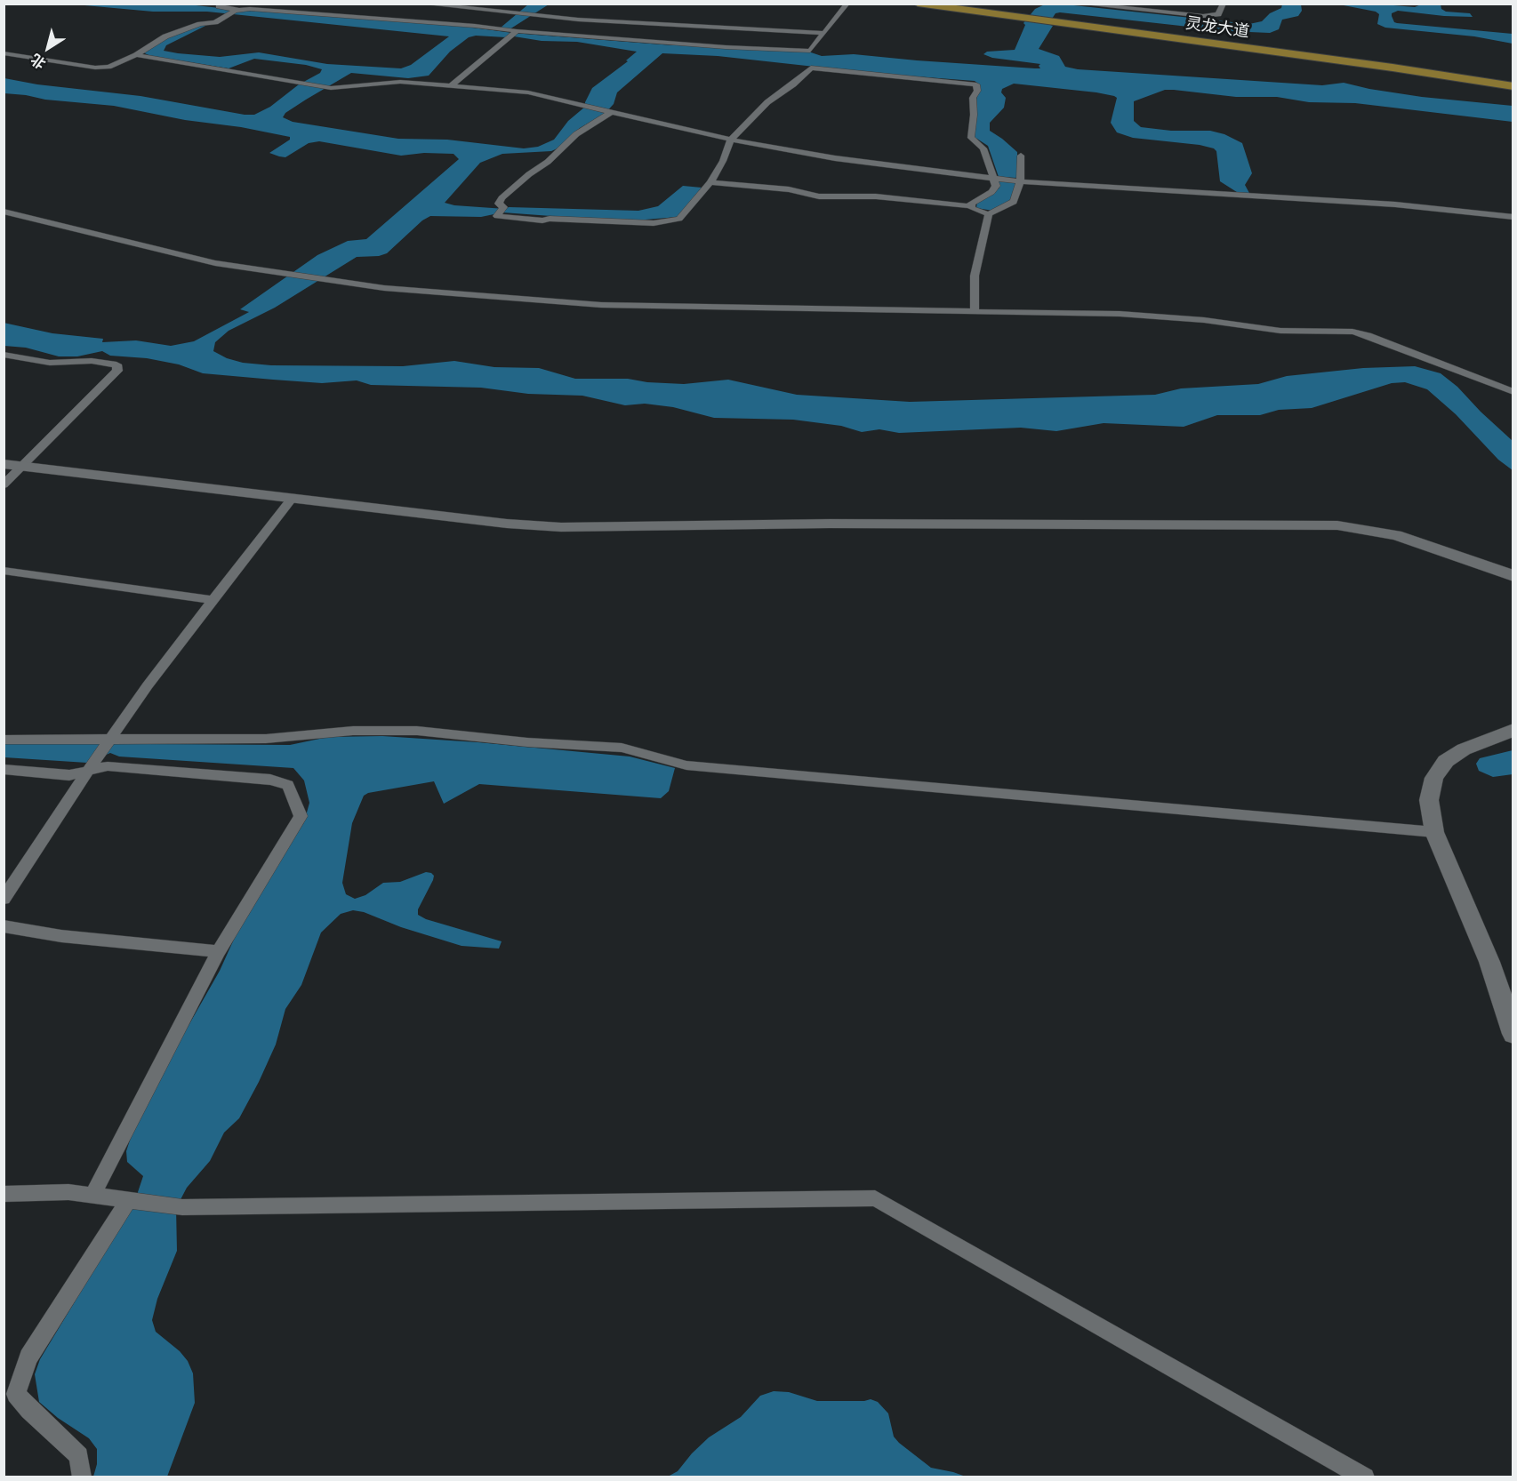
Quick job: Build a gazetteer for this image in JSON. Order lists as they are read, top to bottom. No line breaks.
{"streets":{"main road":["灵龙大道"]},"north":"bottom left"}
